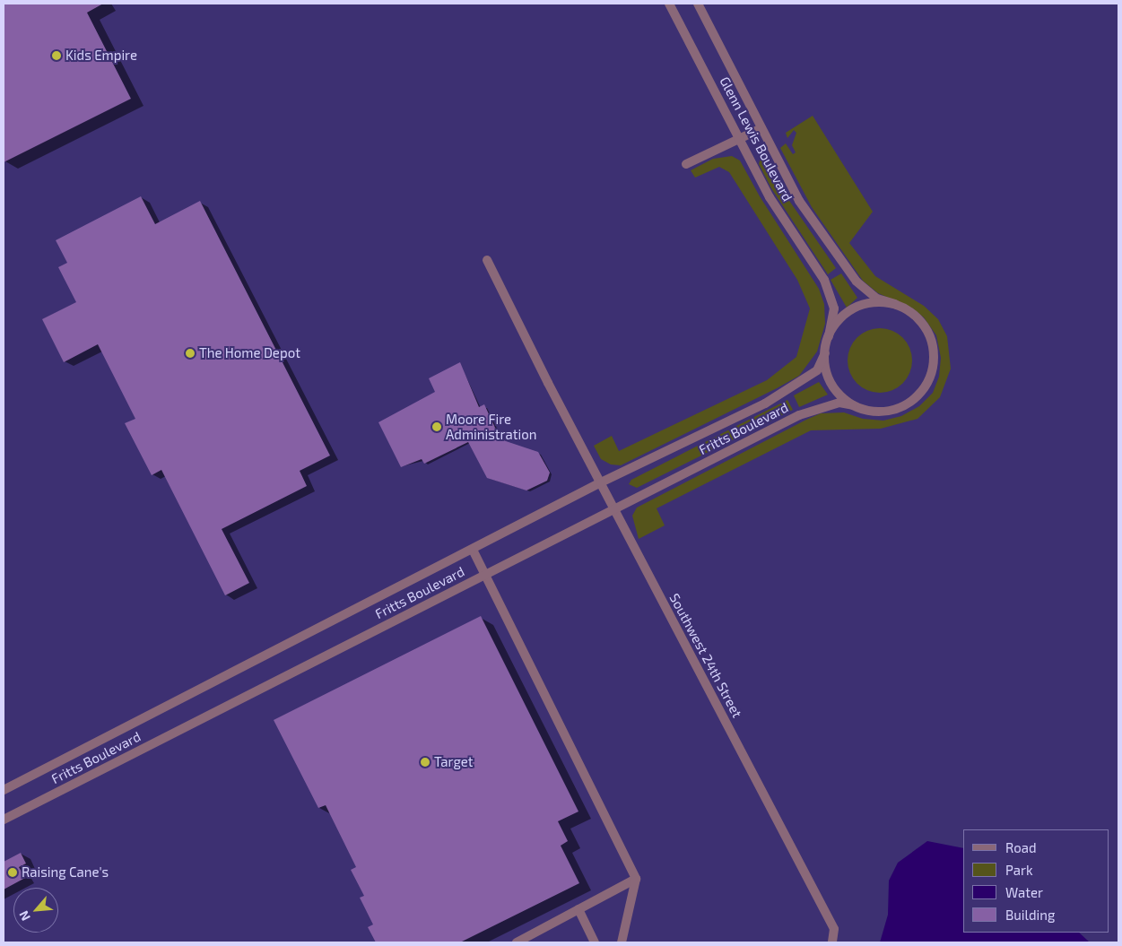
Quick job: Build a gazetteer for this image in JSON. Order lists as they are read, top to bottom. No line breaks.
{"streets":{"street":["Glenn Lewis Boulevard","Fritts Boulevard","Southwest 24th Street"]},"crossings":[["Glenn Lewis Boulevard","Fritts Boulevard"],["Fritts Boulevard","Southwest 24th Street"]],"places":["Kids Empire","The Home Depot","Moore Fire Administration","Target","Raising Cane's"],"legend":["Road","Park","Water","Building"],"north":"bottom left"}
